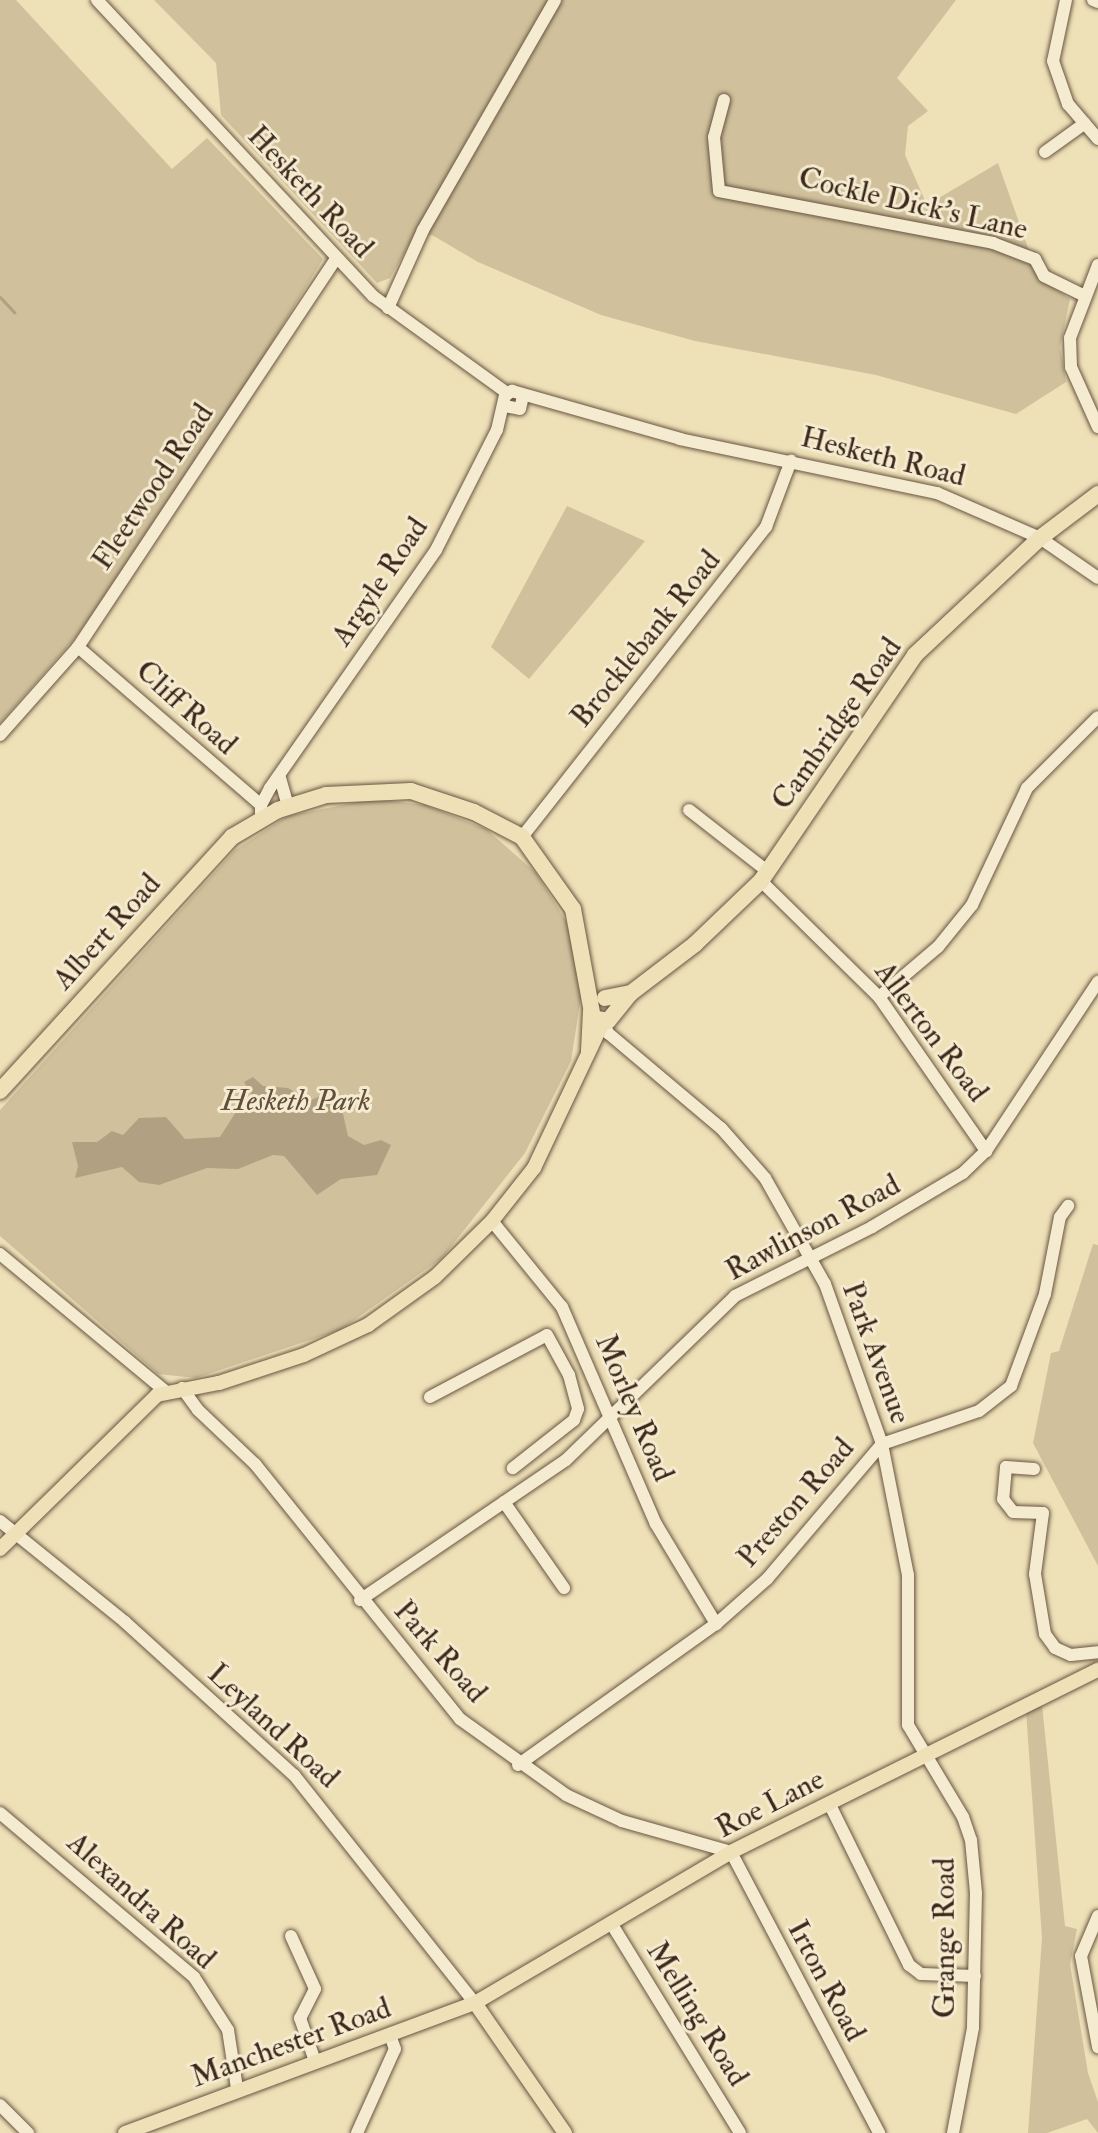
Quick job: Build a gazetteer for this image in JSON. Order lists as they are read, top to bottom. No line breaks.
{"streets":{"highway":["Cambridge Road","Albert Road"],"main road":["Roe Lane","Manchester Road"],"street":["Hesketh Road","Cockle Dick's Lane","Fleetwood Road","Argyle Road","Brocklebank Road","Cliff Road","Allerton Road","Rawlinson Road","Park Avenue","Morley Road","Preston Road","Park Road","Leyland Road","Alexandra Road","Grange Road","Irton Road","Melling Road"]},"crossings":[["Hesketh Road","Fleetwood Road"],["Hesketh Road","Argyle Road"],["Hesketh Road","Brocklebank Road"],["Hesketh Road","Cambridge Road"],["Fleetwood Road","Cliff Road"],["Argyle Road","Cliff Road"],["Argyle Road","Albert Road"],["Brocklebank Road","Albert Road"],["Cliff Road","Albert Road"],["Cambridge Road","Allerton Road"],["Cambridge Road","Park Avenue"],["Allerton Road","Rawlinson Road"],["Rawlinson Road","Park Avenue"],["Rawlinson Road","Morley Road"],["Rawlinson Road","Park Road"],["Park Avenue","Preston Road"],["Park Avenue","Roe Lane"],["Park Avenue","Grange Road"],["Morley Road","Preston Road"],["Preston Road","Park Road"],["Park Road","Roe Lane"],["Park Road","Irton Road"],["Leyland Road","Roe Lane"],["Leyland Road","Manchester Road"],["Roe Lane","Grange Road"],["Roe Lane","Irton Road"],["Roe Lane","Melling Road"],["Roe Lane","Manchester Road"],["Alexandra Road","Manchester Road"]],"parks":["Hesketh Park"]}
